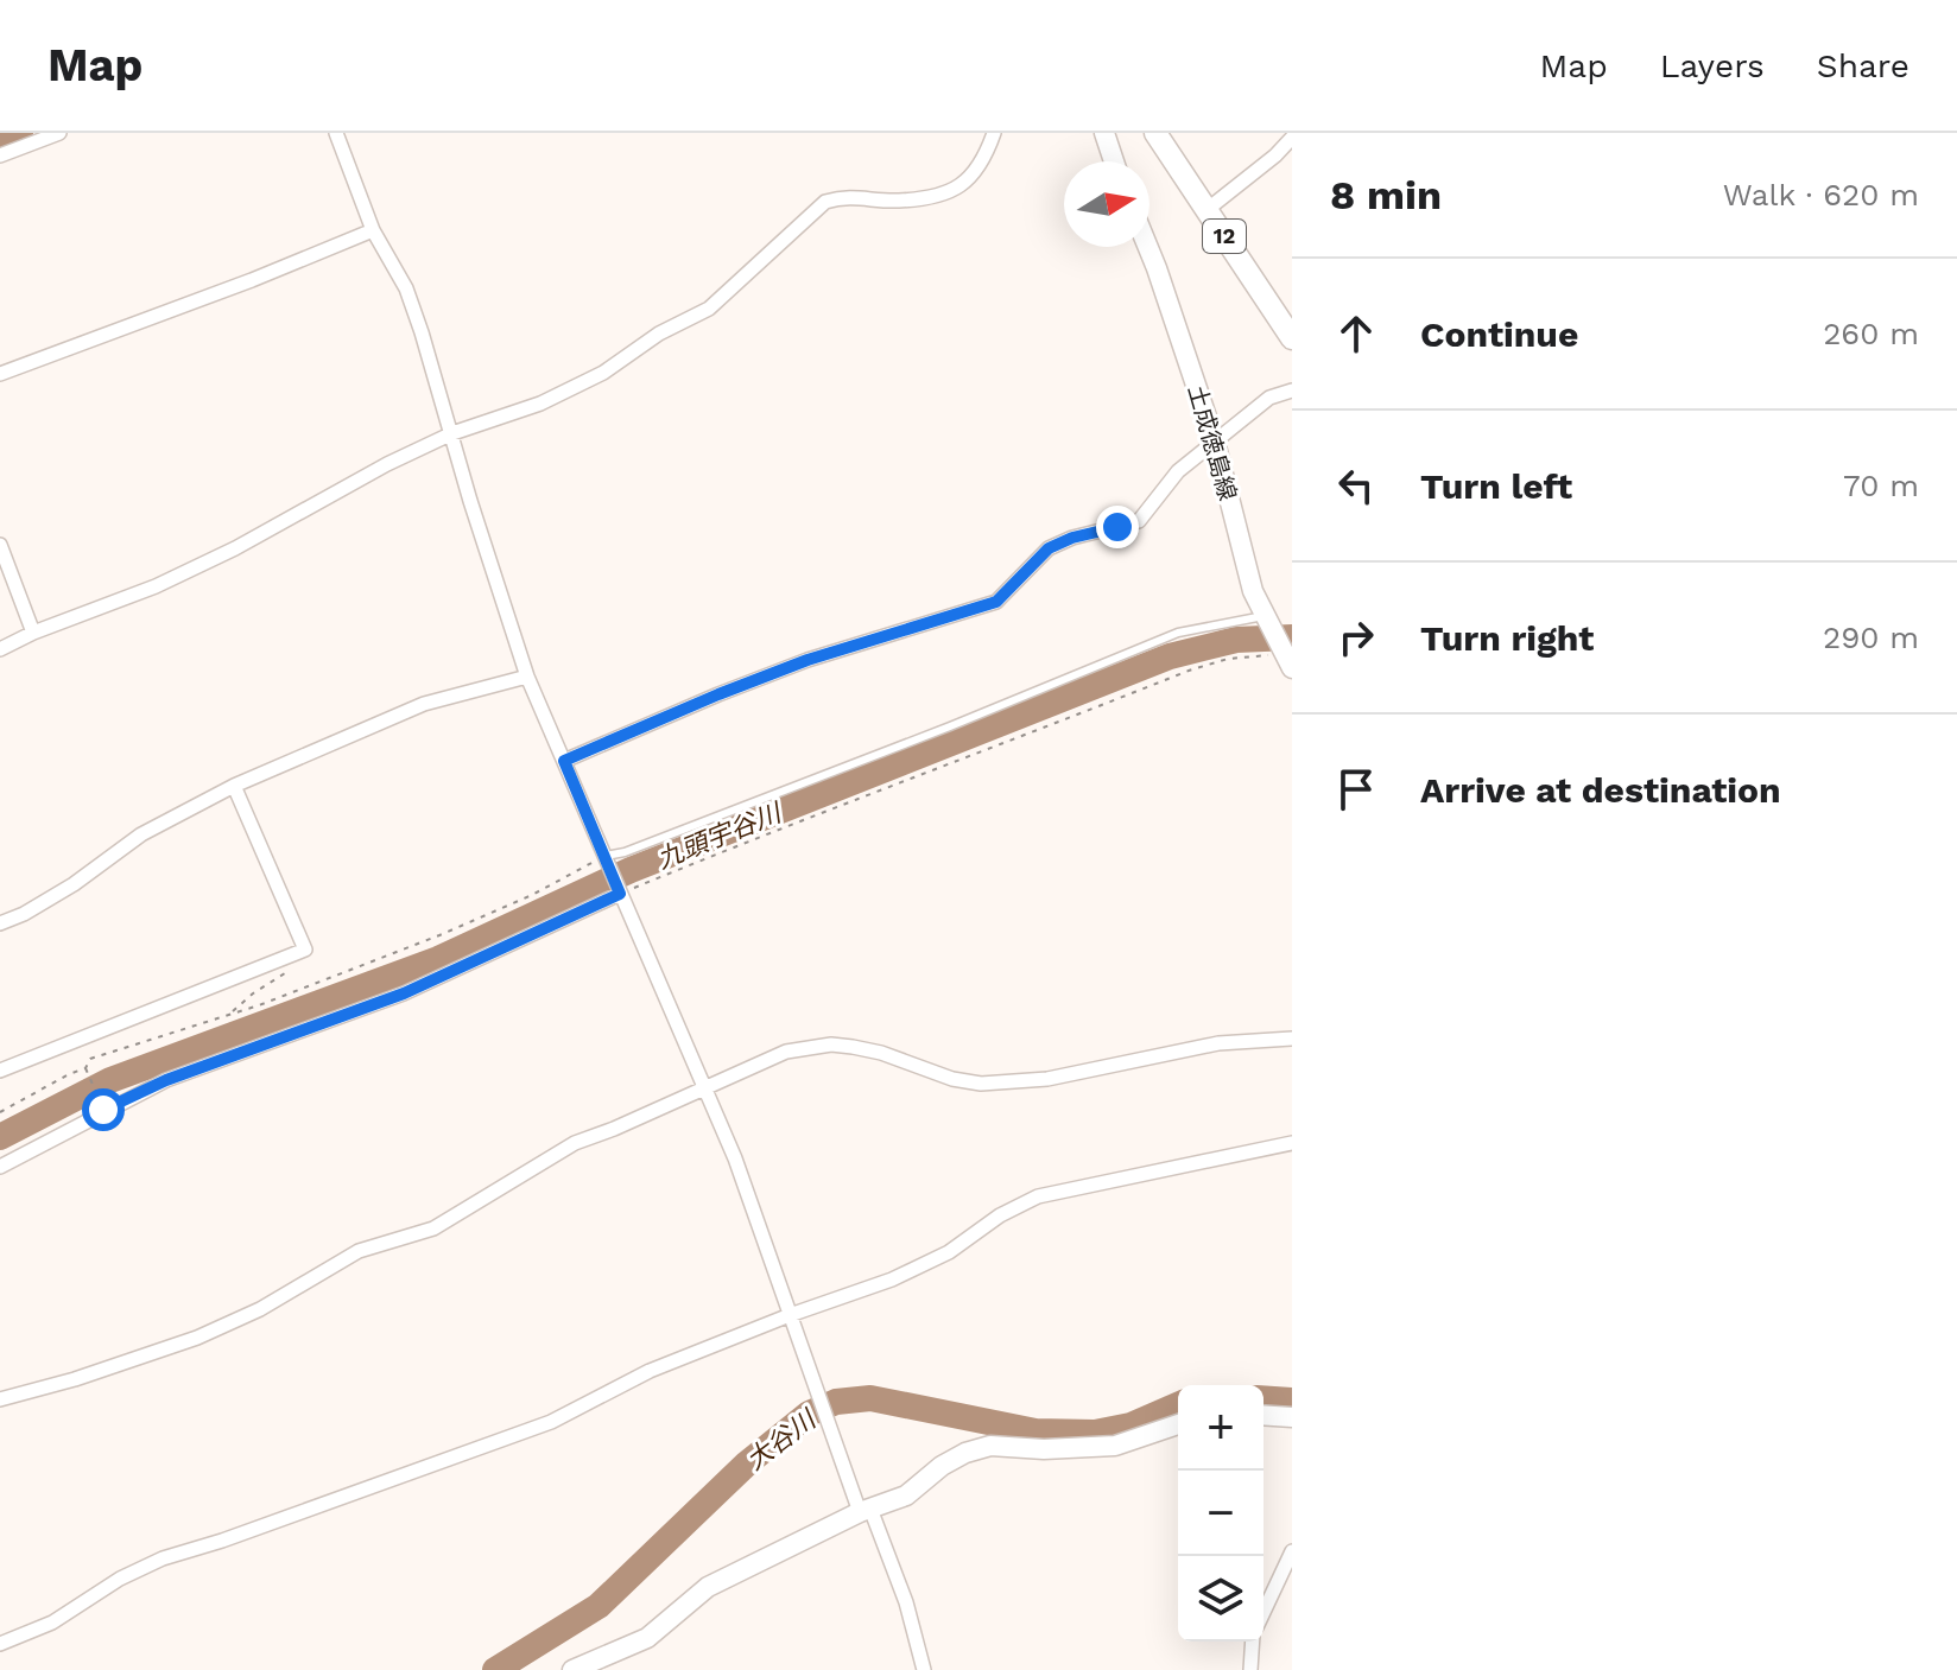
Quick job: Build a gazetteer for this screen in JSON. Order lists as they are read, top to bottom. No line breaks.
{"streets":{"main road":["12"],"street":["土成徳島線"]},"water":["九頭宇谷川","大谷川"],"north":"right","page":{"header":"Map","nav":["Map","Layers","Share"],"heading":["8 min","Walk · 620 m"],"list":[["Continue","260 m"],["Turn left","70 m"],["Turn right","290 m"],"Arrive at destination"],"map_buttons":["+","−"]}}
